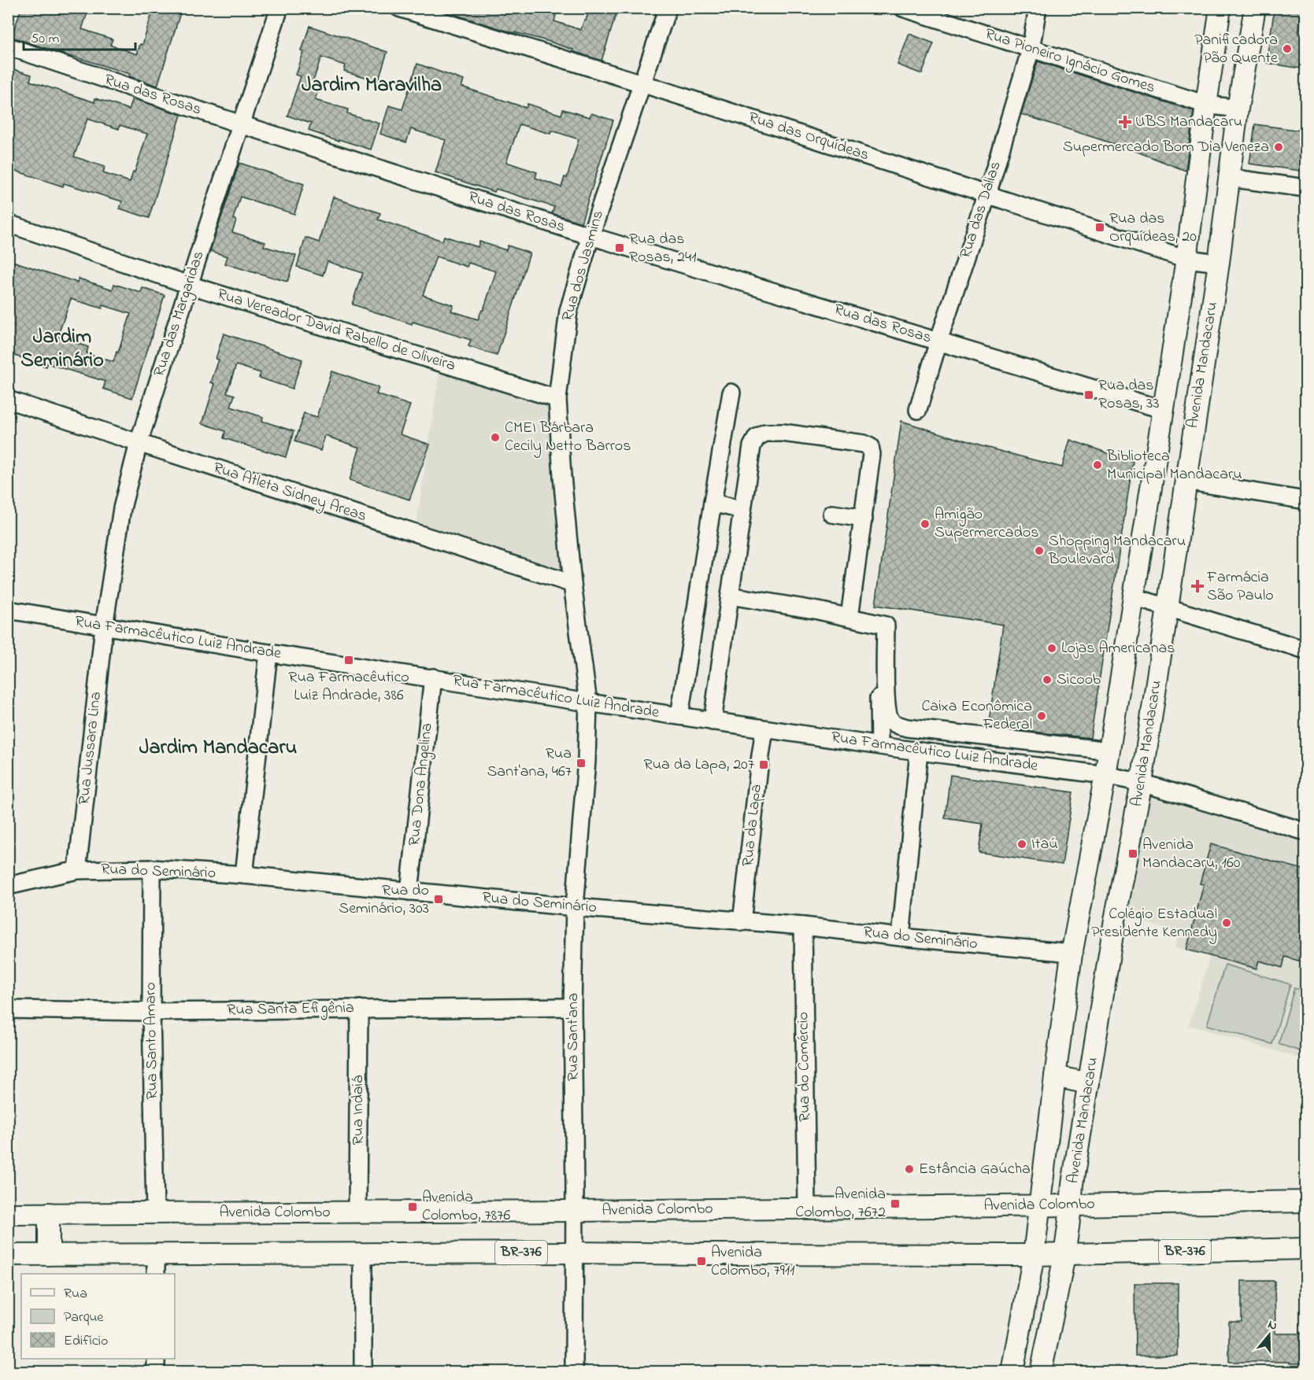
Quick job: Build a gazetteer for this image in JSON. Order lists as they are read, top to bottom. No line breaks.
{"streets":{"main road":["Avenida Mandacaru","Avenida Colombo","BR-376"],"street":["Rua Pioneiro Ignácio Gomes","Rua das Rosas","Rua das Orquídeas","Rua das Dálias","Rua dos Jasmins","Rua das Margaridas","Rua Vereador David Rabello de Oliveira","Rua Atleta Sidney Areas","Rua Farmacêutico Luiz Andrade","Rua Jussara Lina","Rua Dona Angelina","Rua da Lapa","Rua do Seminário","Rua Santa Efigênia","Rua Sant'ana","Rua Santo Amaro","Rua do Comércio","Rua Indaiá"]},"crossings":[["Rua Pioneiro Ignácio Gomes","Rua das Dálias"],["Rua Pioneiro Ignácio Gomes","Avenida Mandacaru"],["Rua das Rosas","Rua das Dálias"],["Rua das Rosas","Rua dos Jasmins"],["Rua das Rosas","Rua das Margaridas"],["Rua das Rosas","Avenida Mandacaru"],["Rua das Orquídeas","Rua das Dálias"],["Rua das Orquídeas","Rua dos Jasmins"],["Rua das Orquídeas","Avenida Mandacaru"],["Rua dos Jasmins","Rua Vereador David Rabello de Oliveira"],["Rua dos Jasmins","Rua Atleta Sidney Areas"],["Rua dos Jasmins","Rua Farmacêutico Luiz Andrade"],["Rua dos Jasmins","Rua Sant'ana"],["Rua das Margaridas","Rua Vereador David Rabello de Oliveira"],["Rua das Margaridas","Rua Atleta Sidney Areas"],["Rua das Margaridas","Rua Farmacêutico Luiz Andrade"],["Rua das Margaridas","Rua Jussara Lina"],["Avenida Mandacaru","Rua Farmacêutico Luiz Andrade"],["Avenida Mandacaru","Rua do Seminário"],["Avenida Mandacaru","Avenida Colombo"],["Avenida Mandacaru","BR-376"],["Rua Farmacêutico Luiz Andrade","Rua Jussara Lina"],["Rua Farmacêutico Luiz Andrade","Rua Dona Angelina"],["Rua Farmacêutico Luiz Andrade","Rua da Lapa"],["Rua Farmacêutico Luiz Andrade","Rua Sant'ana"],["Rua Jussara Lina","Rua do Seminário"],["Rua Dona Angelina","Rua do Seminário"],["Rua da Lapa","Rua do Seminário"],["Rua do Seminário","Rua Sant'ana"],["Rua do Seminário","Rua Santo Amaro"],["Rua do Seminário","Rua do Comércio"],["Rua Santa Efigênia","Rua Sant'ana"],["Rua Santa Efigênia","Rua Santo Amaro"],["Rua Santa Efigênia","Rua Indaiá"],["Rua Sant'ana","Avenida Colombo"],["Rua Sant'ana","BR-376"],["Rua Santo Amaro","Avenida Colombo"],["Rua do Comércio","Avenida Colombo"],["Rua Indaiá","Avenida Colombo"]],"districts":["Jardim Maravilha","Jardim Seminário","Jardim Mandacaru"],"places":{"other":["Panificadora Pão Quente","Supermercado Bom Dia Veneza","CMEI Bárbara Cecily Netto Barros","Biblioteca Municipal Mandacaru","Amigão Supermercados","Shopping Mandacaru Boulevard","Lojas Americanas","Sicoob","Caixa Econômica Federal","Itaú","Colégio Estadual Presidente Kennedy","Estância Gaúcha"],"health":["UBS Mandacaru","Farmácia São Paulo"],"transit":["Rua das Orquídeas, 20","Rua das Rosas, 241","Rua das Rosas, 33","Rua Farmacêutico Luiz Andrade, 386","Rua Sant'ana, 467","Rua da Lapa, 207","Avenida Mandacaru, 160","Rua do Seminário, 303","Avenida Colombo, 7672","Avenida Colombo, 7876","Avenida Colombo, 7911"]},"legend":["Rua","Parque","Edifício"],"scale_bar":"50 m","north":"top"}
